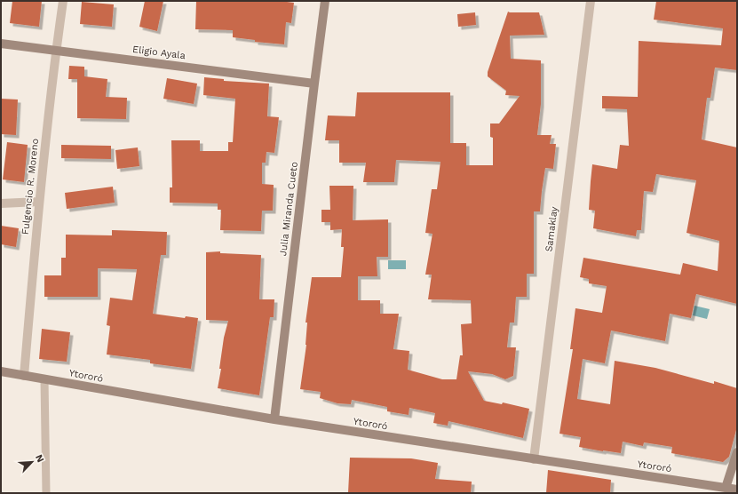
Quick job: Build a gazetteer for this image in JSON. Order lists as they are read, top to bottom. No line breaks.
{"streets":{"street":["Eligio Ayala","Fulgencio R. Moreno","Julia Miranda Cueto","Samaklay","Ytororó"]},"crossings":[["Eligio Ayala","Fulgencio R. Moreno"],["Eligio Ayala","Julia Miranda Cueto"],["Fulgencio R. Moreno","Ytororó"],["Julia Miranda Cueto","Ytororó"],["Samaklay","Ytororó"]],"north":"top right"}
